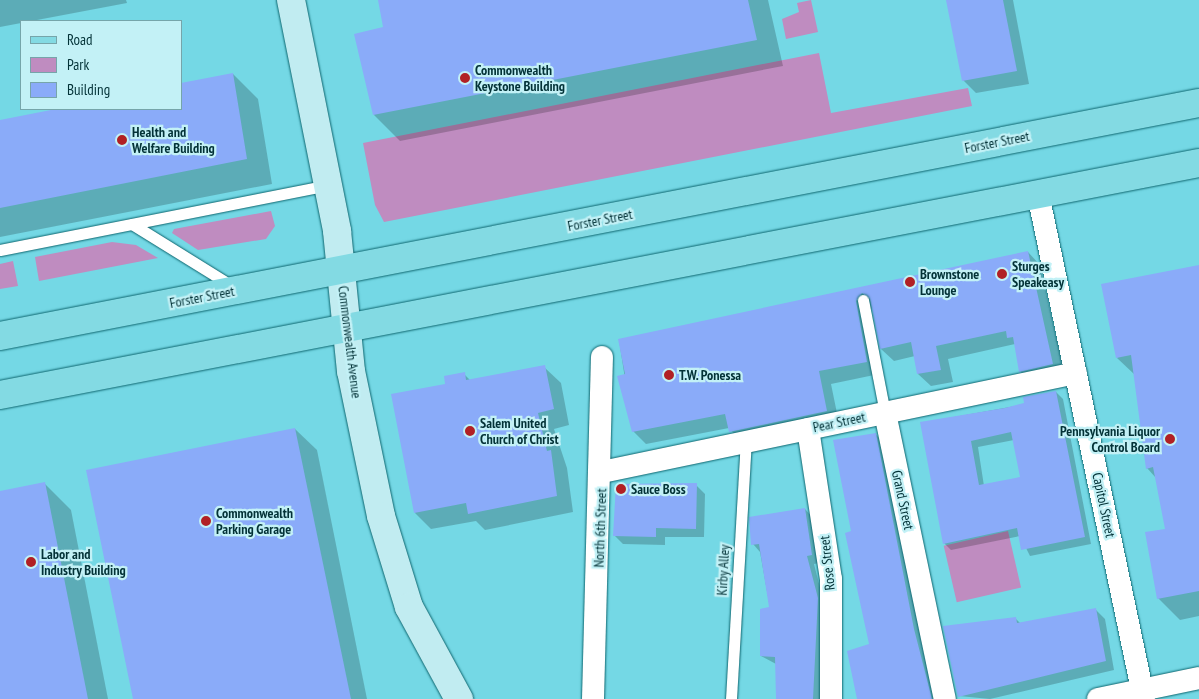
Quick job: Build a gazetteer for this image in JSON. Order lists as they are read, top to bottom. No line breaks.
{"streets":{"main road":["Forster Street","Commonwealth Avenue"],"street":["Pear Street","Grand Street","Capitol Street","North 6th Street","Rose Street"],"lane":["Kirby Alley"]},"crossings":[["Forster Street","Commonwealth Avenue"],["Pear Street","Grand Street"],["Pear Street","Capitol Street"],["Pear Street","North 6th Street"],["Pear Street","Rose Street"],["Pear Street","Kirby Alley"]],"places":["Commonwealth Keystone Building","Health and Welfare Building","Sturges Speakeasy","Brownstone Lounge","T.W. Ponessa","Salem United Church of Christ","Pennsylvania Liquor Control Board","Sauce Boss","Commonwealth Parking Garage","Labor and Industry Building"],"legend":["Road","Park","Building"]}
